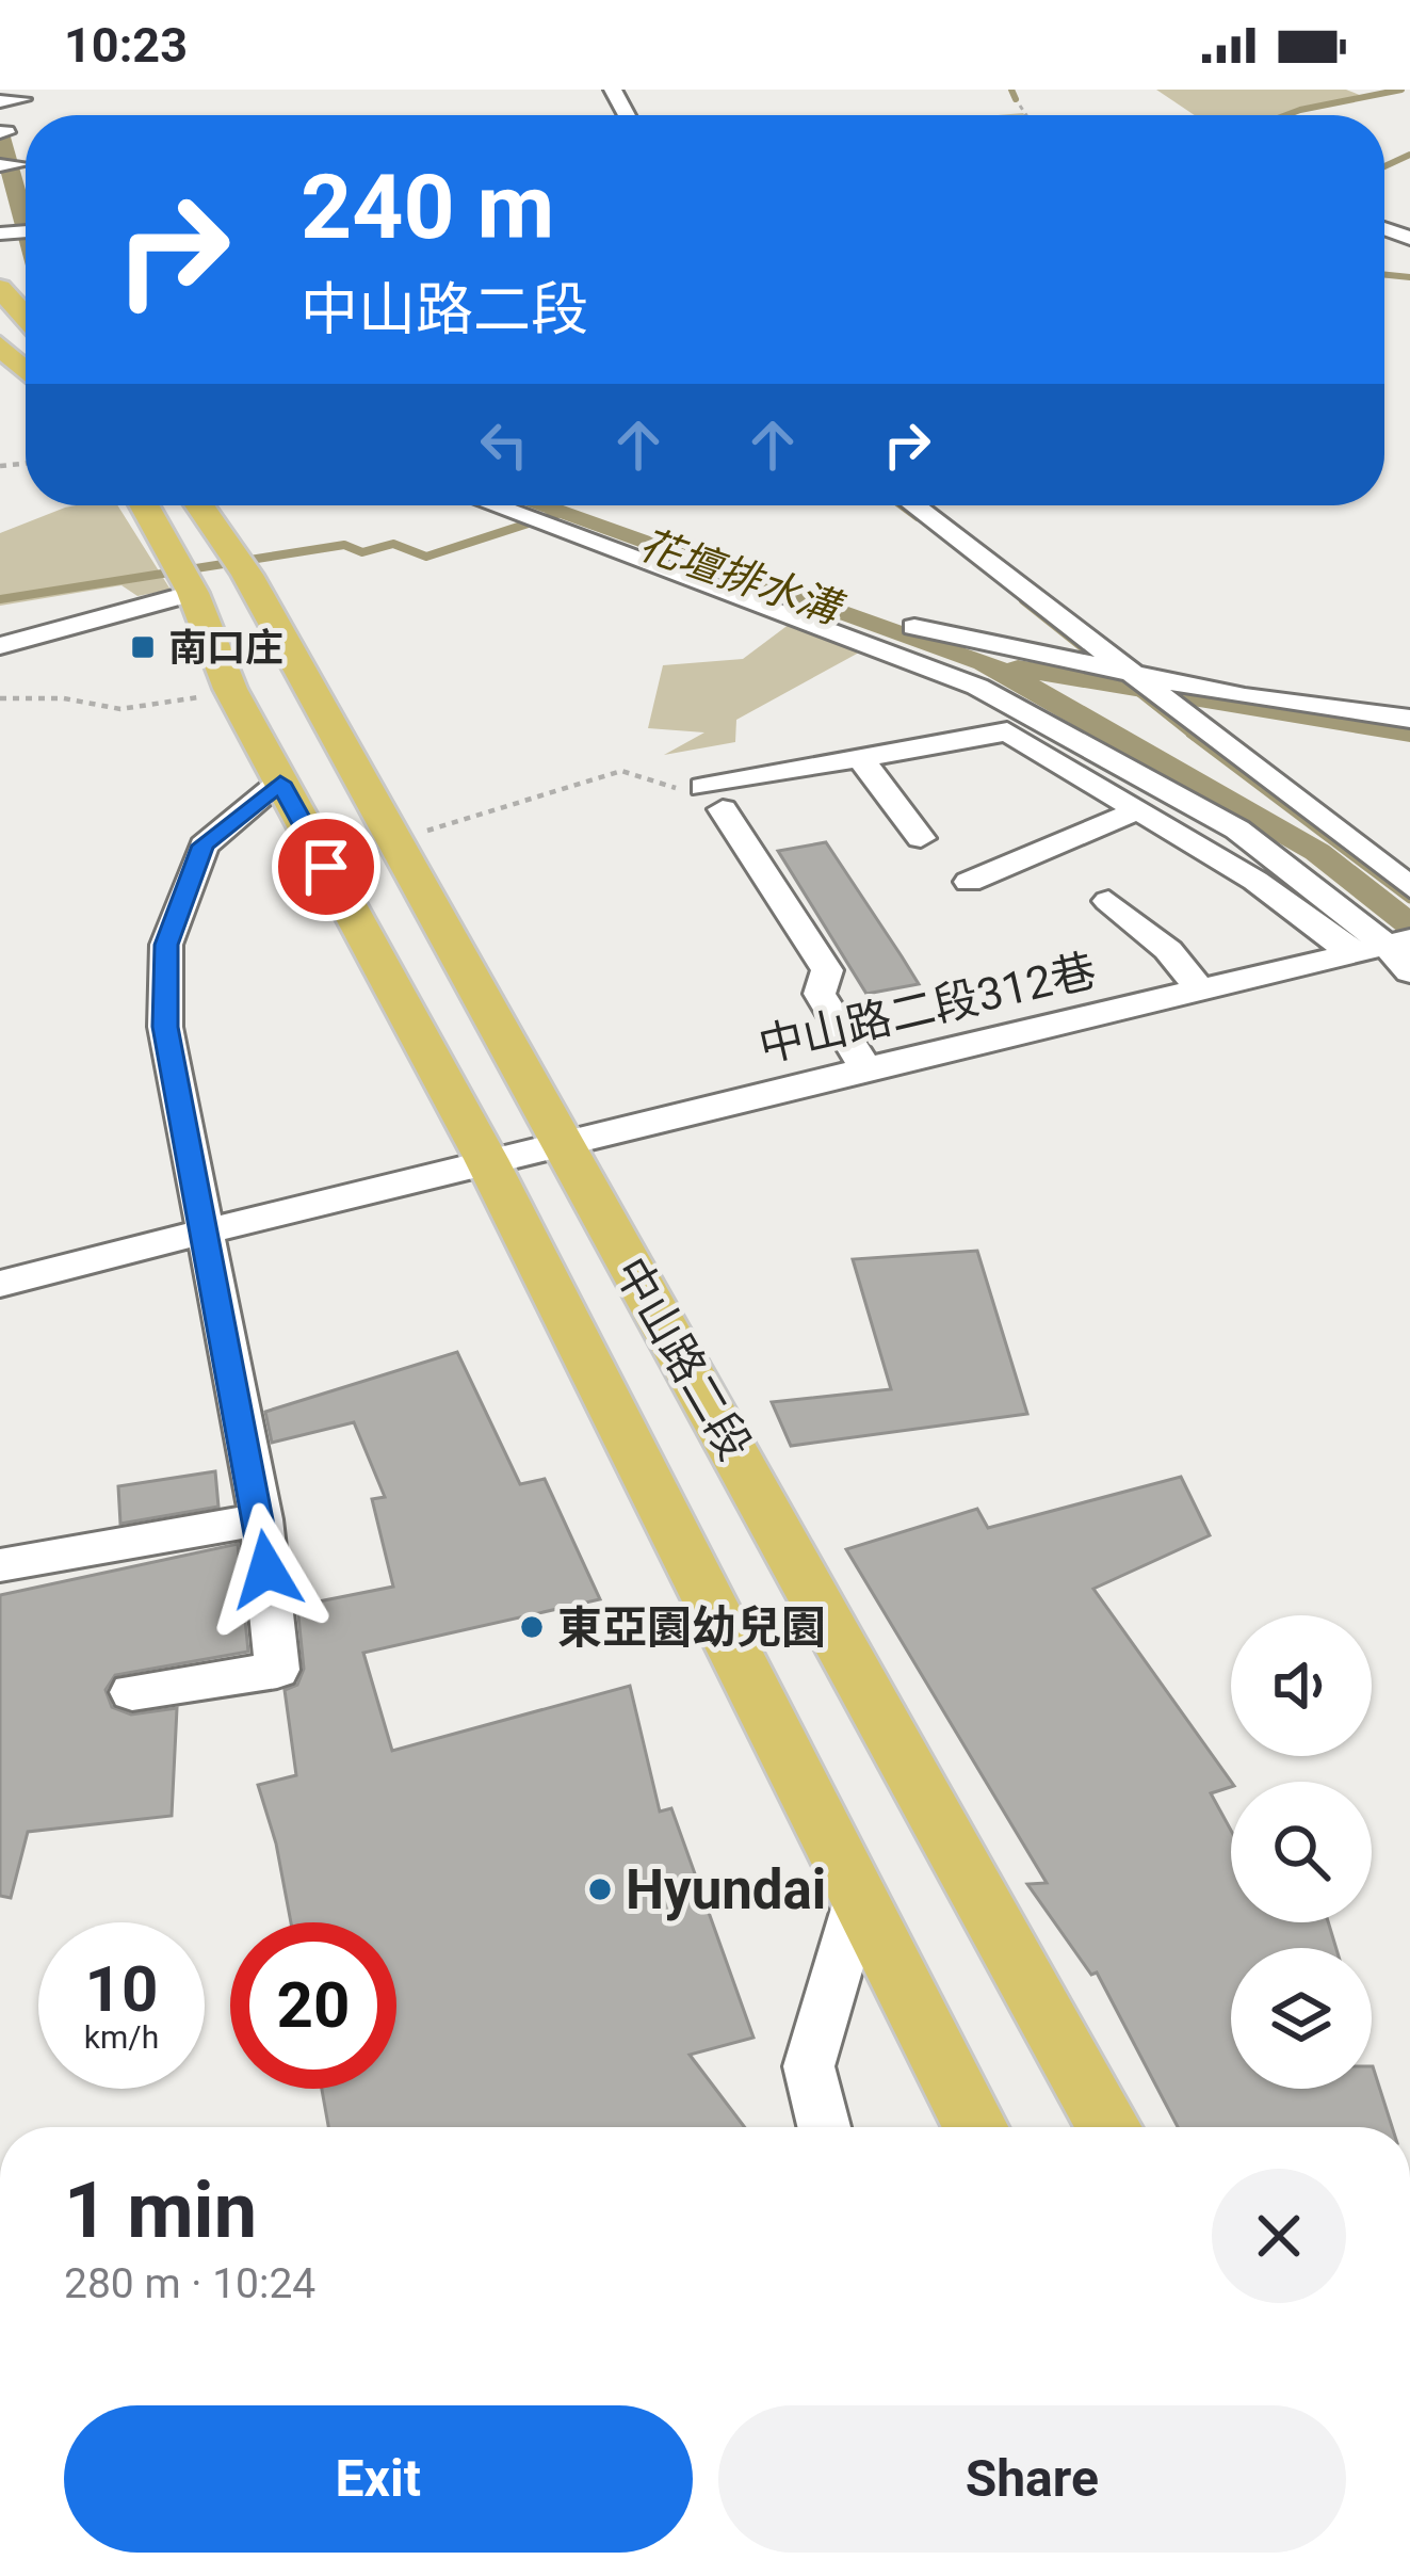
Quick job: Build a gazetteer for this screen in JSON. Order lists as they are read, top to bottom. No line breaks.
{"streets":{"main road":["中山路二段"],"street":["中山路二段312巷"]},"crossings":[["中山路二段312巷","中山路二段"]],"water":["花壇排水溝"],"places":{"transit":["南口庄"],"other":["東亞園幼兒園","Hyundai"]},"page":{"status":"10:23","turn":["240 m","中山路二段"],"speed":"10 km/h","limit":"20","heading":["1 min","280 m · 10:24"],"buttons":["Exit","Share"]}}
